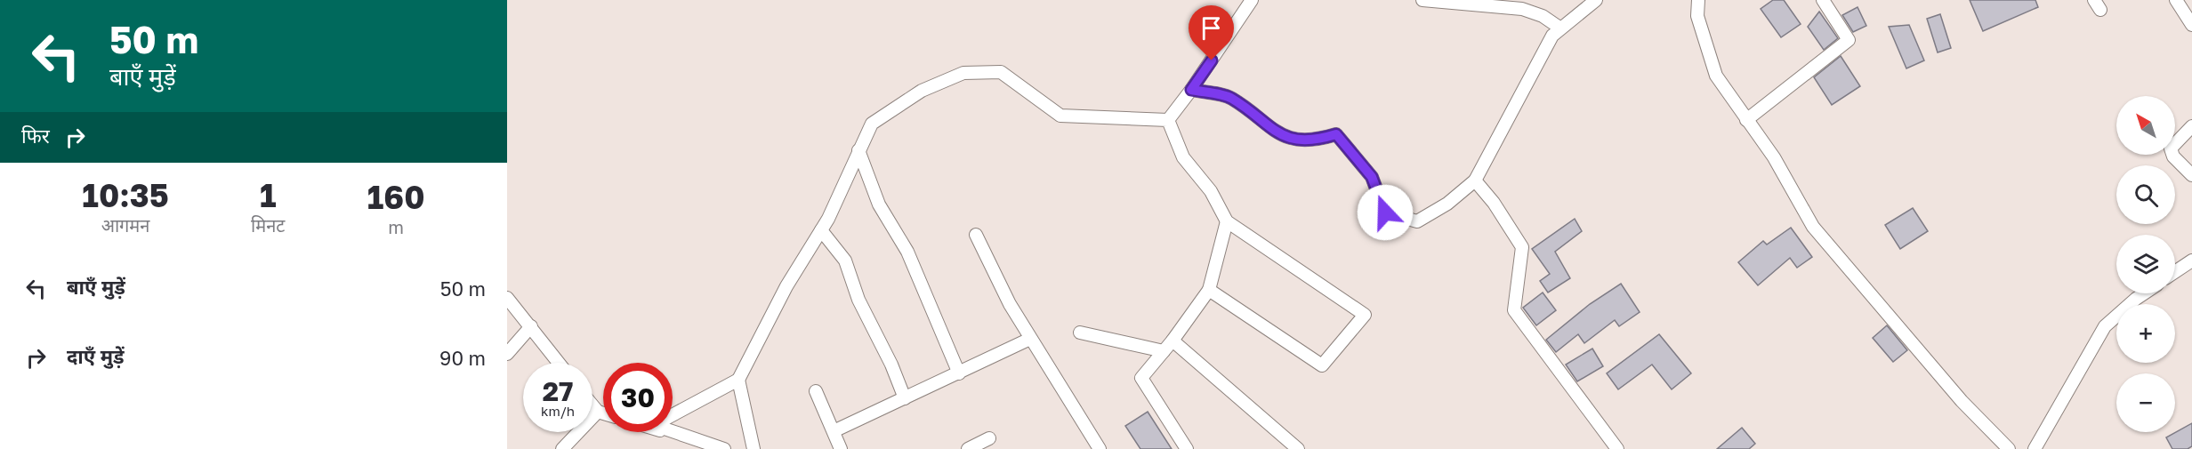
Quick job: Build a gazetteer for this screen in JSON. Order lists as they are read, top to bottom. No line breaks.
{"north":"top left","page":{"turn":["50 m","बाएँ मुड़ें"],"map_buttons":["+","−"],"then":"फिर","eta":["10:35","आगमन","1","मिनट","160","m"],"list":[{"name":"बाएँ मुड़ें","value":"50 m"},{"name":"दाएँ मुड़ें","value":"90 m"}],"speed":"27 km/h","limit":"30"}}
